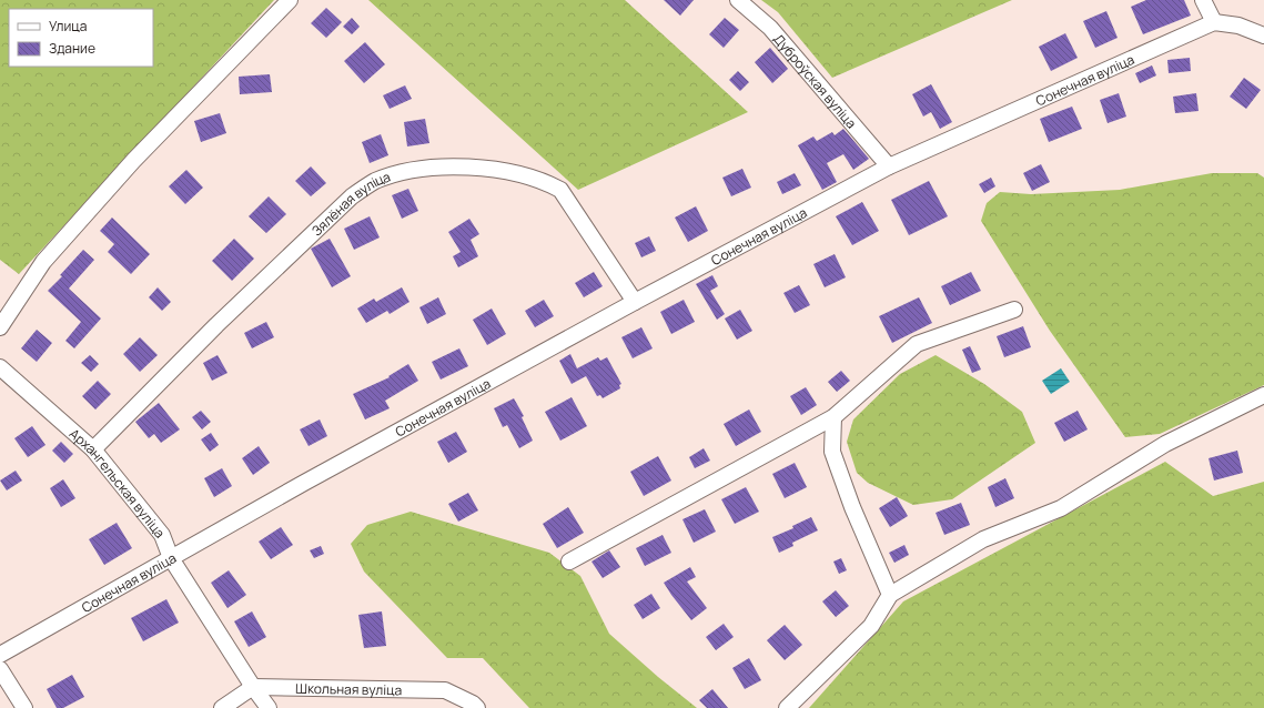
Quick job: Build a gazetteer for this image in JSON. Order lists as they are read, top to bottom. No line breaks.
{"streets":{"street":["Сонечная вуліца","Дуброўская вуліца","Зялёная вуліца","Архангельская вуліца","Школьная вуліца"]},"crossings":[["Сонечная вуліца","Дуброўская вуліца"],["Сонечная вуліца","Зялёная вуліца"],["Сонечная вуліца","Архангельская вуліца"],["Зялёная вуліца","Архангельская вуліца"],["Архангельская вуліца","Школьная вуліца"]],"legend":["Улица","Здание"]}
